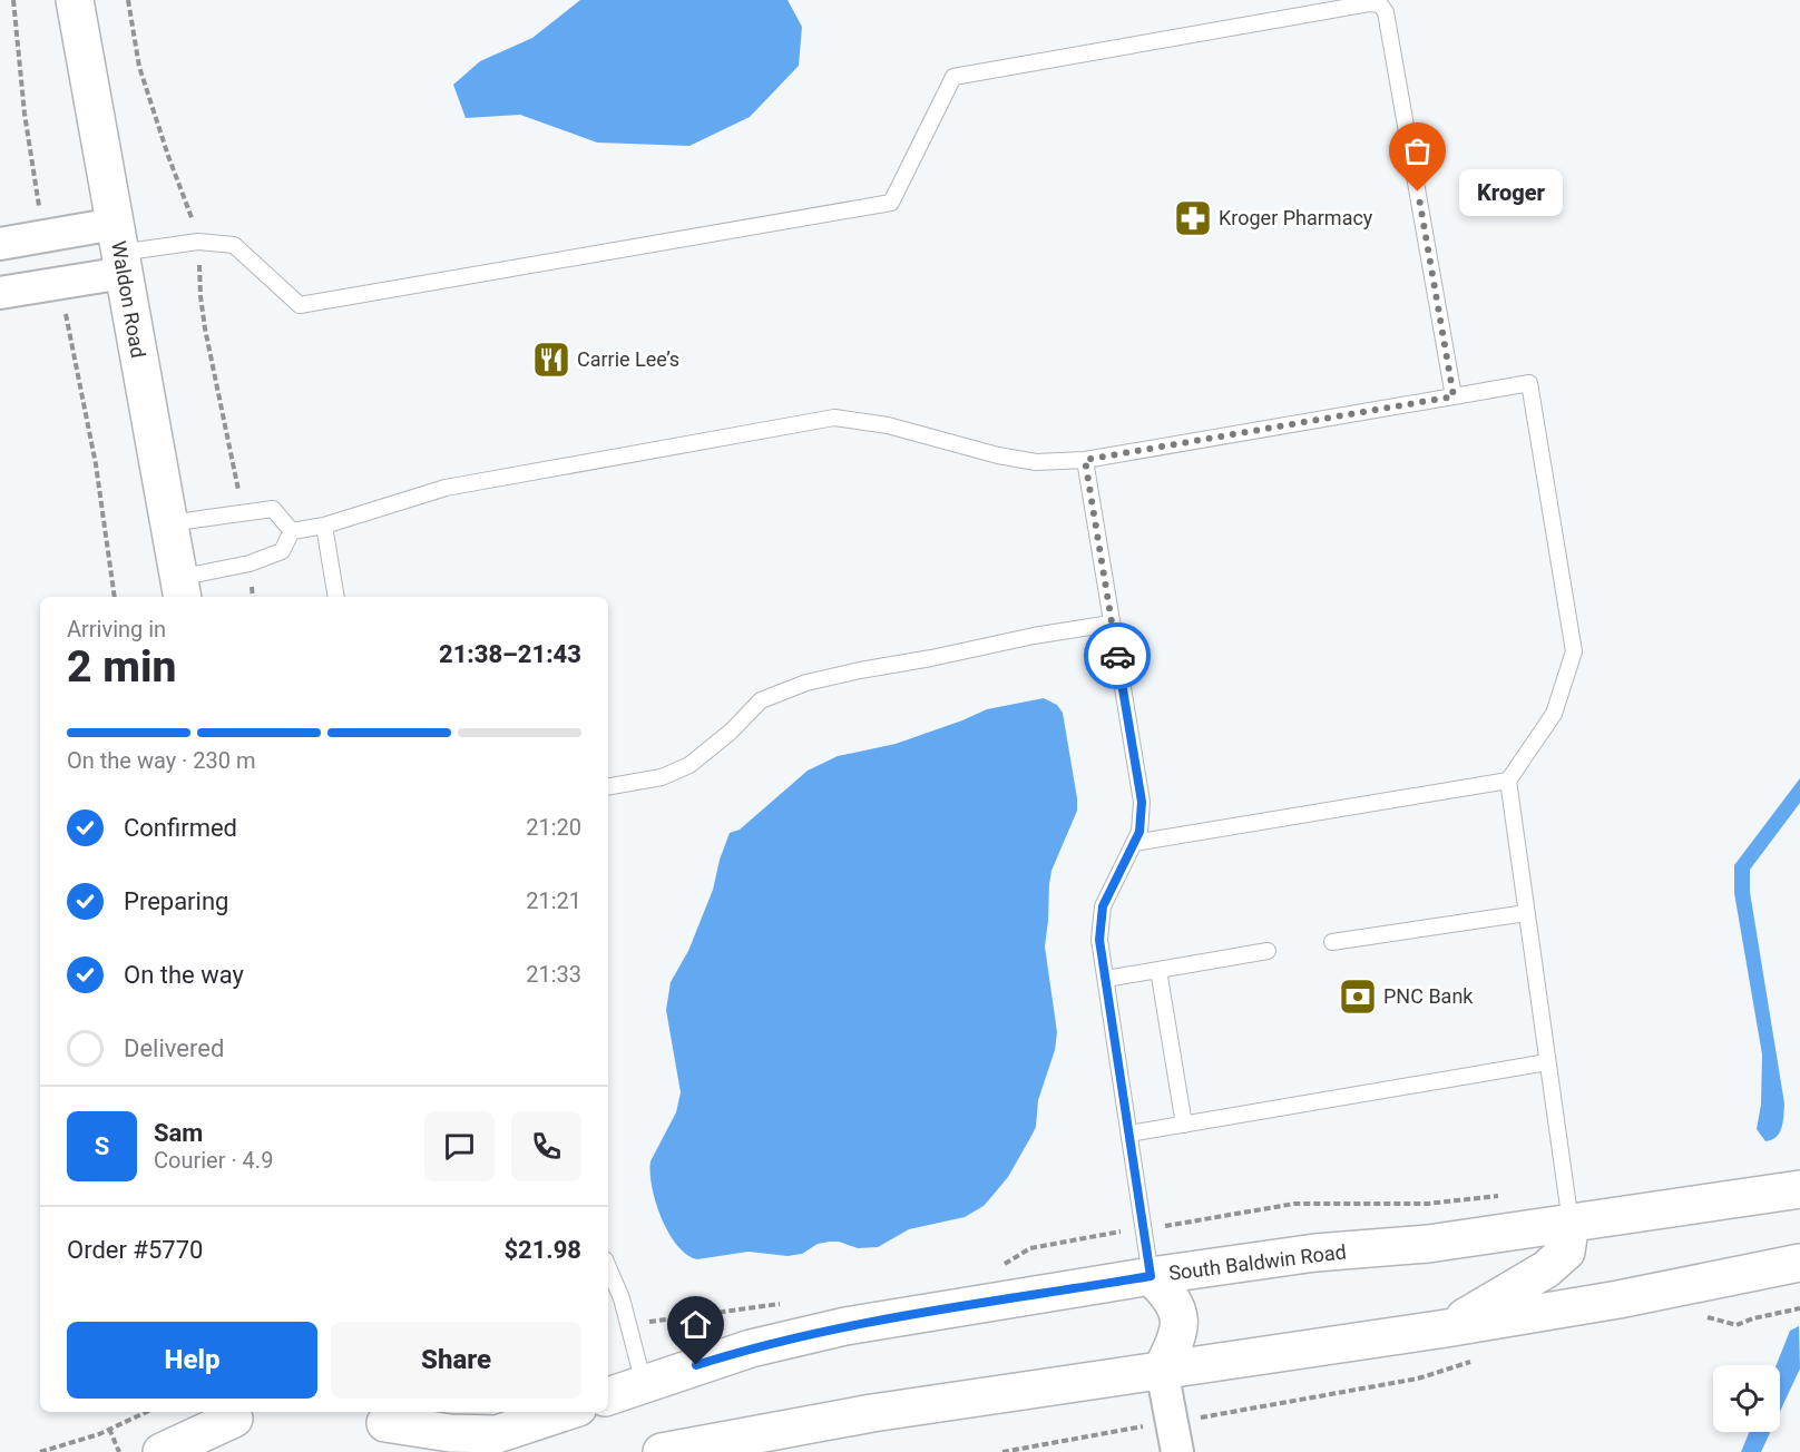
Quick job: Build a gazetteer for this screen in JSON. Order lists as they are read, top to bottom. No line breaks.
{"streets":{"main road":["Waldon Road","South Baldwin Road"]},"places":{"other":["Kroger"],"pharmacy":["Kroger Pharmacy"],"restaurant":["Carrie Lee’s"],"bank":["PNC Bank"]},"page":{"bubble":"Kroger","heading":["2 min","Arriving in","21:38–21:43"],"panel":["Sam","Courier · 4.9","Order #5770","$21.98"],"bar":"On the way · 230 m","list":[["Confirmed","21:20"],["Preparing","21:21"],["On the way","21:33"],"Delivered"],"round":"S","buttons":["Help","Share"]}}
